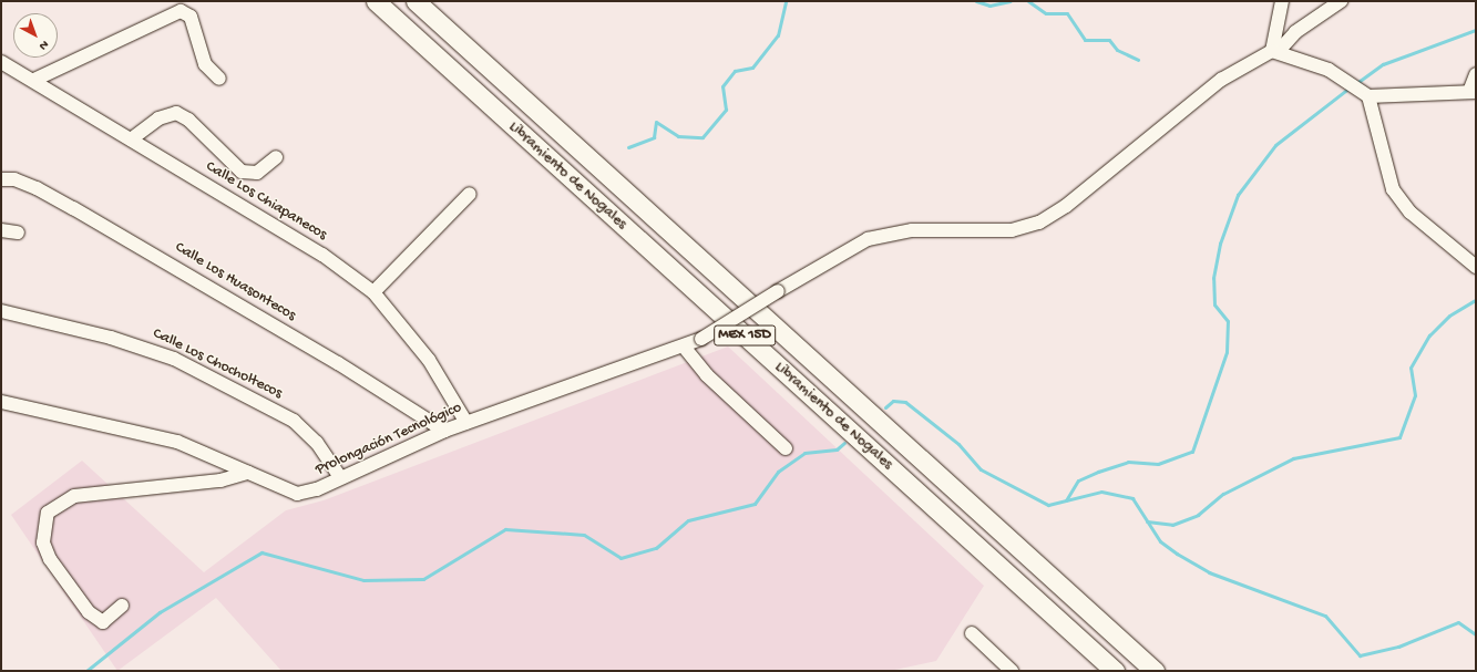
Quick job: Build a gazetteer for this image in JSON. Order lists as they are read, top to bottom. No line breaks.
{"streets":{"highway":["Libramiento de Nogales","MEX 15D"],"street":["Calle Los Chiapanecos","Calle Los Huasontecos","Calle Los Chocholtecos","Prolongación Tecnológico"]},"crossings":[["Calle Los Chiapanecos","Prolongación Tecnológico"],["Calle Los Huasontecos","Prolongación Tecnológico"],["Calle Los Chocholtecos","Prolongación Tecnológico"]],"north":"bottom right"}
